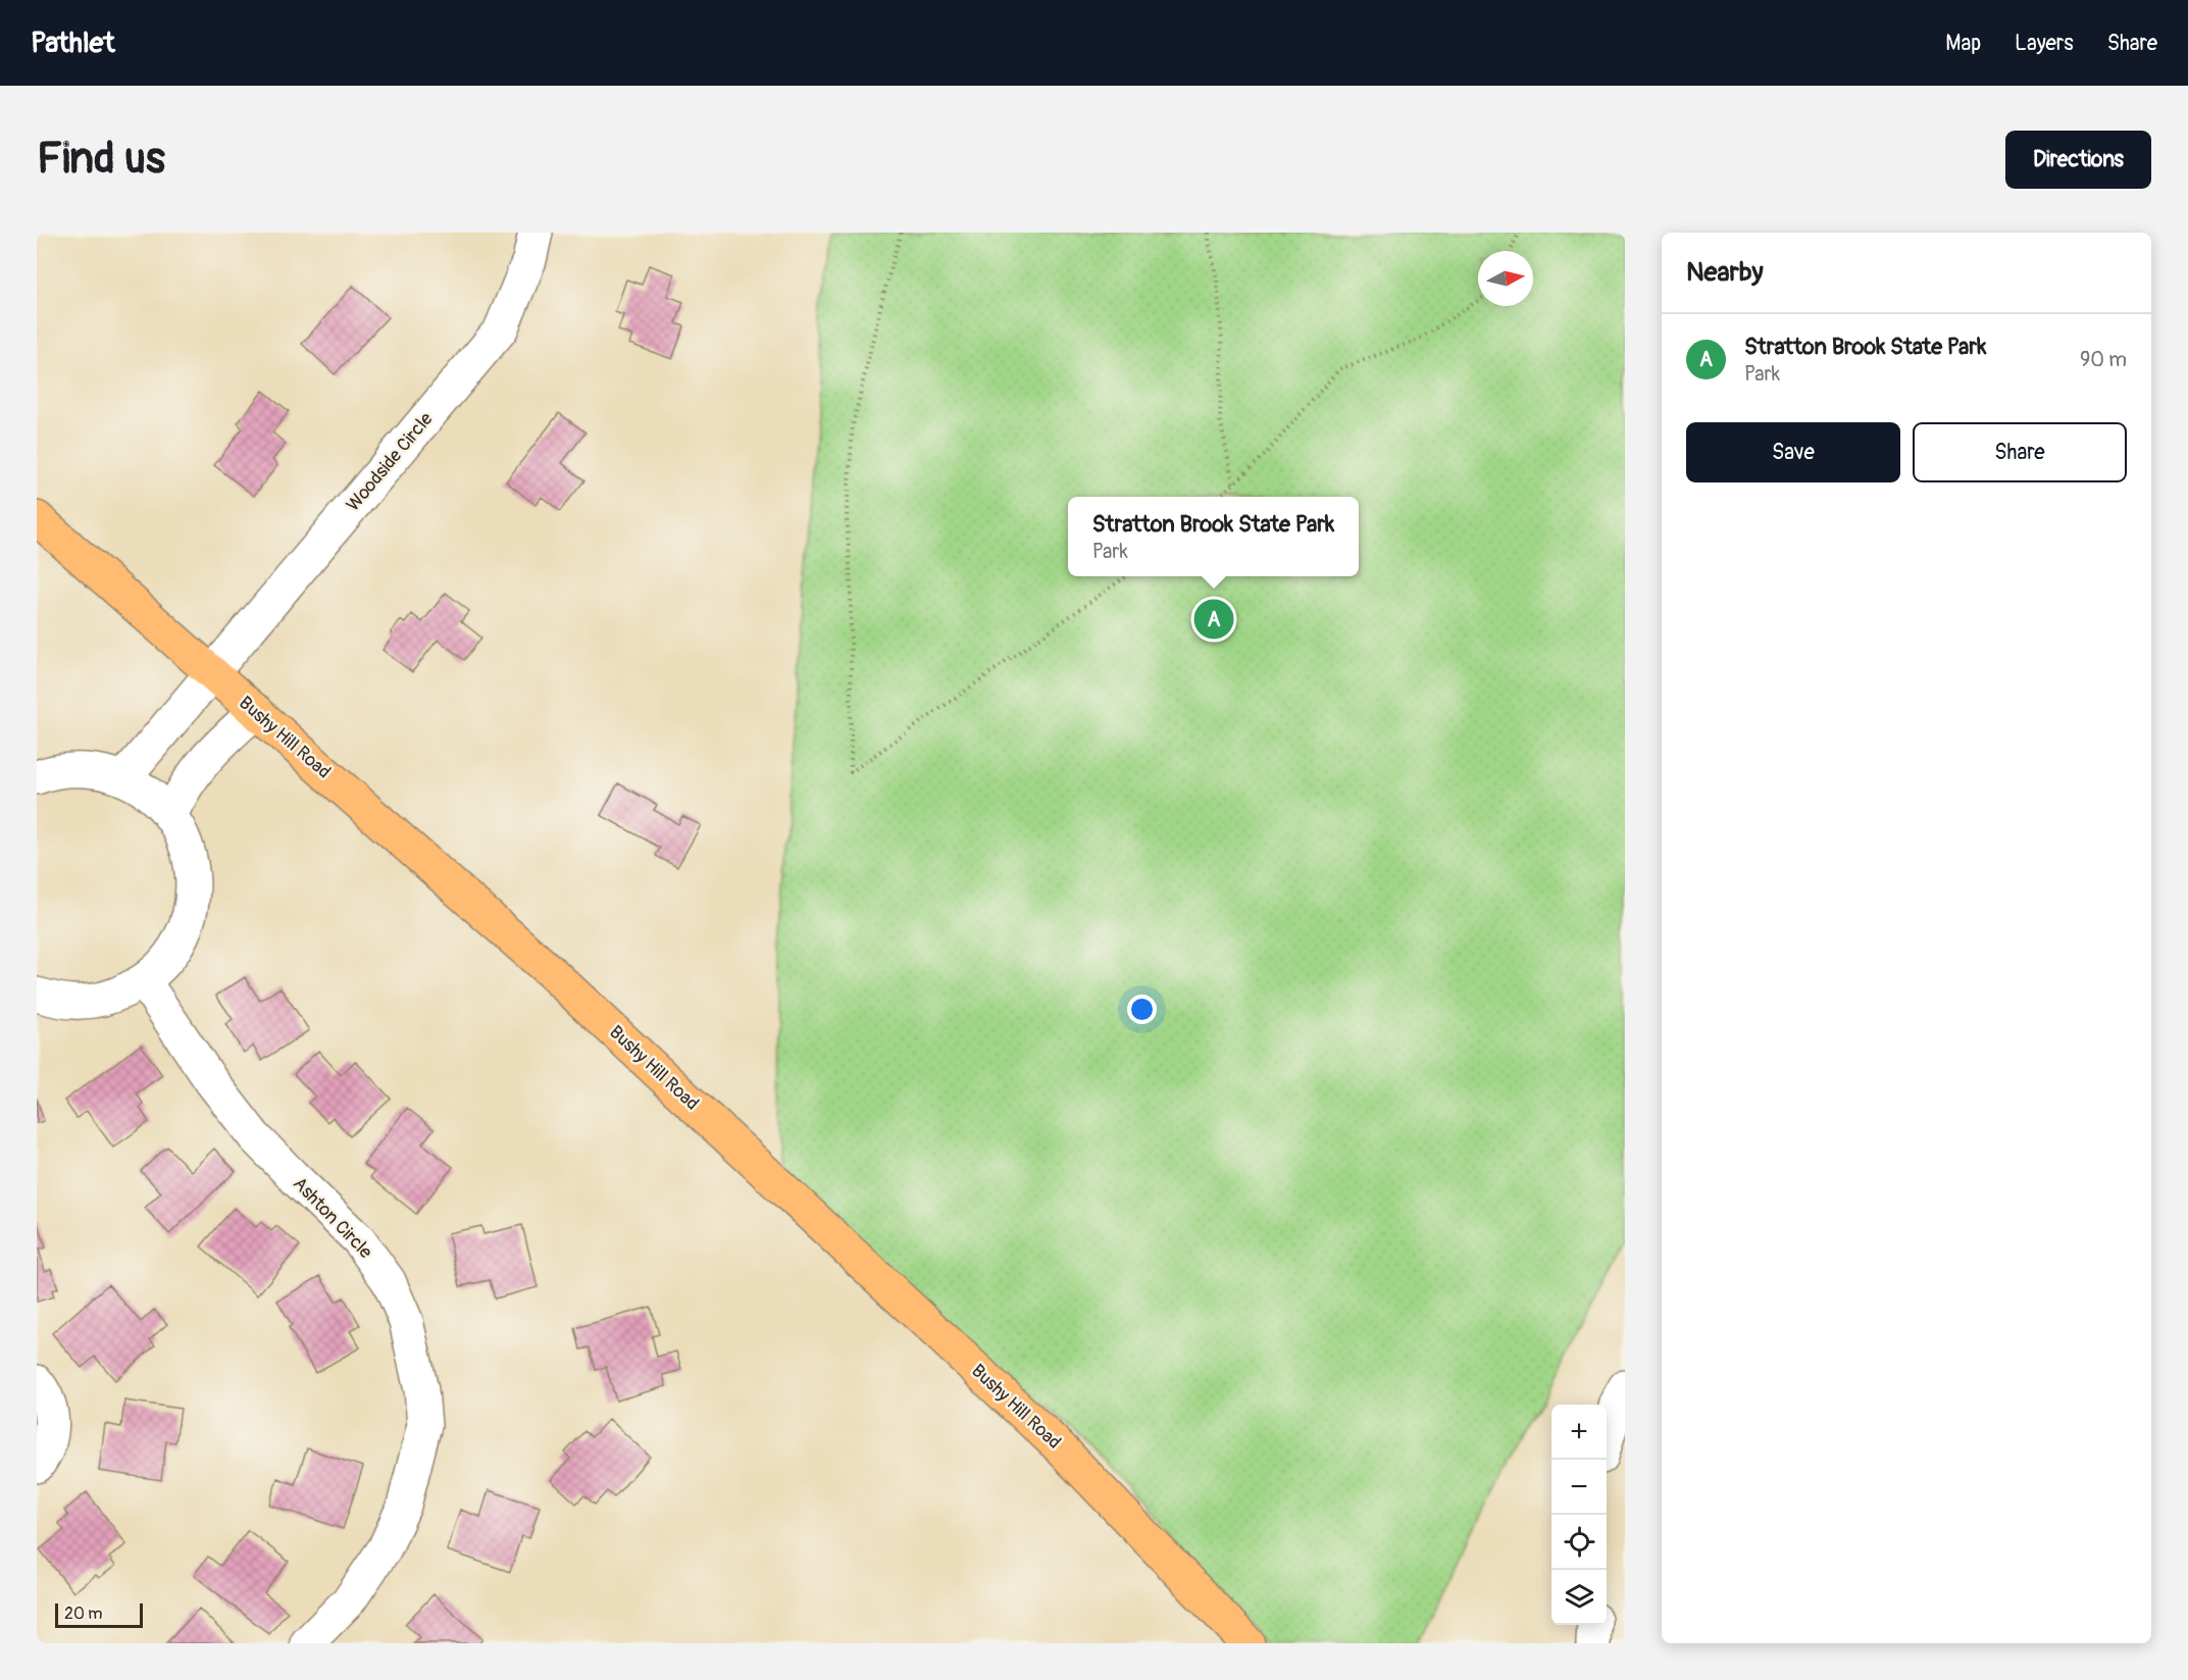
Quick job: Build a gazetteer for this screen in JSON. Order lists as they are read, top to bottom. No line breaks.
{"streets":{"main road":["Bushy Hill Road"],"street":["Woodside Circle","Ashton Circle"]},"crossings":[["Woodside Circle","Bushy Hill Road"]],"scale_bar":"20 m","north":"right","page":{"header":"Pathlet","nav":["Map","Layers","Share"],"buttons":["Directions",["Save","Share"]],"title":"Find us","heading":"Nearby","list":[{"mark":"A","name":"Stratton Brook State Park","note":"Park","value":"90 m"}],"popup":["Stratton Brook State Park","Park"],"pins":"A","map_buttons":["+","−"],"scale":"20 m"}}
